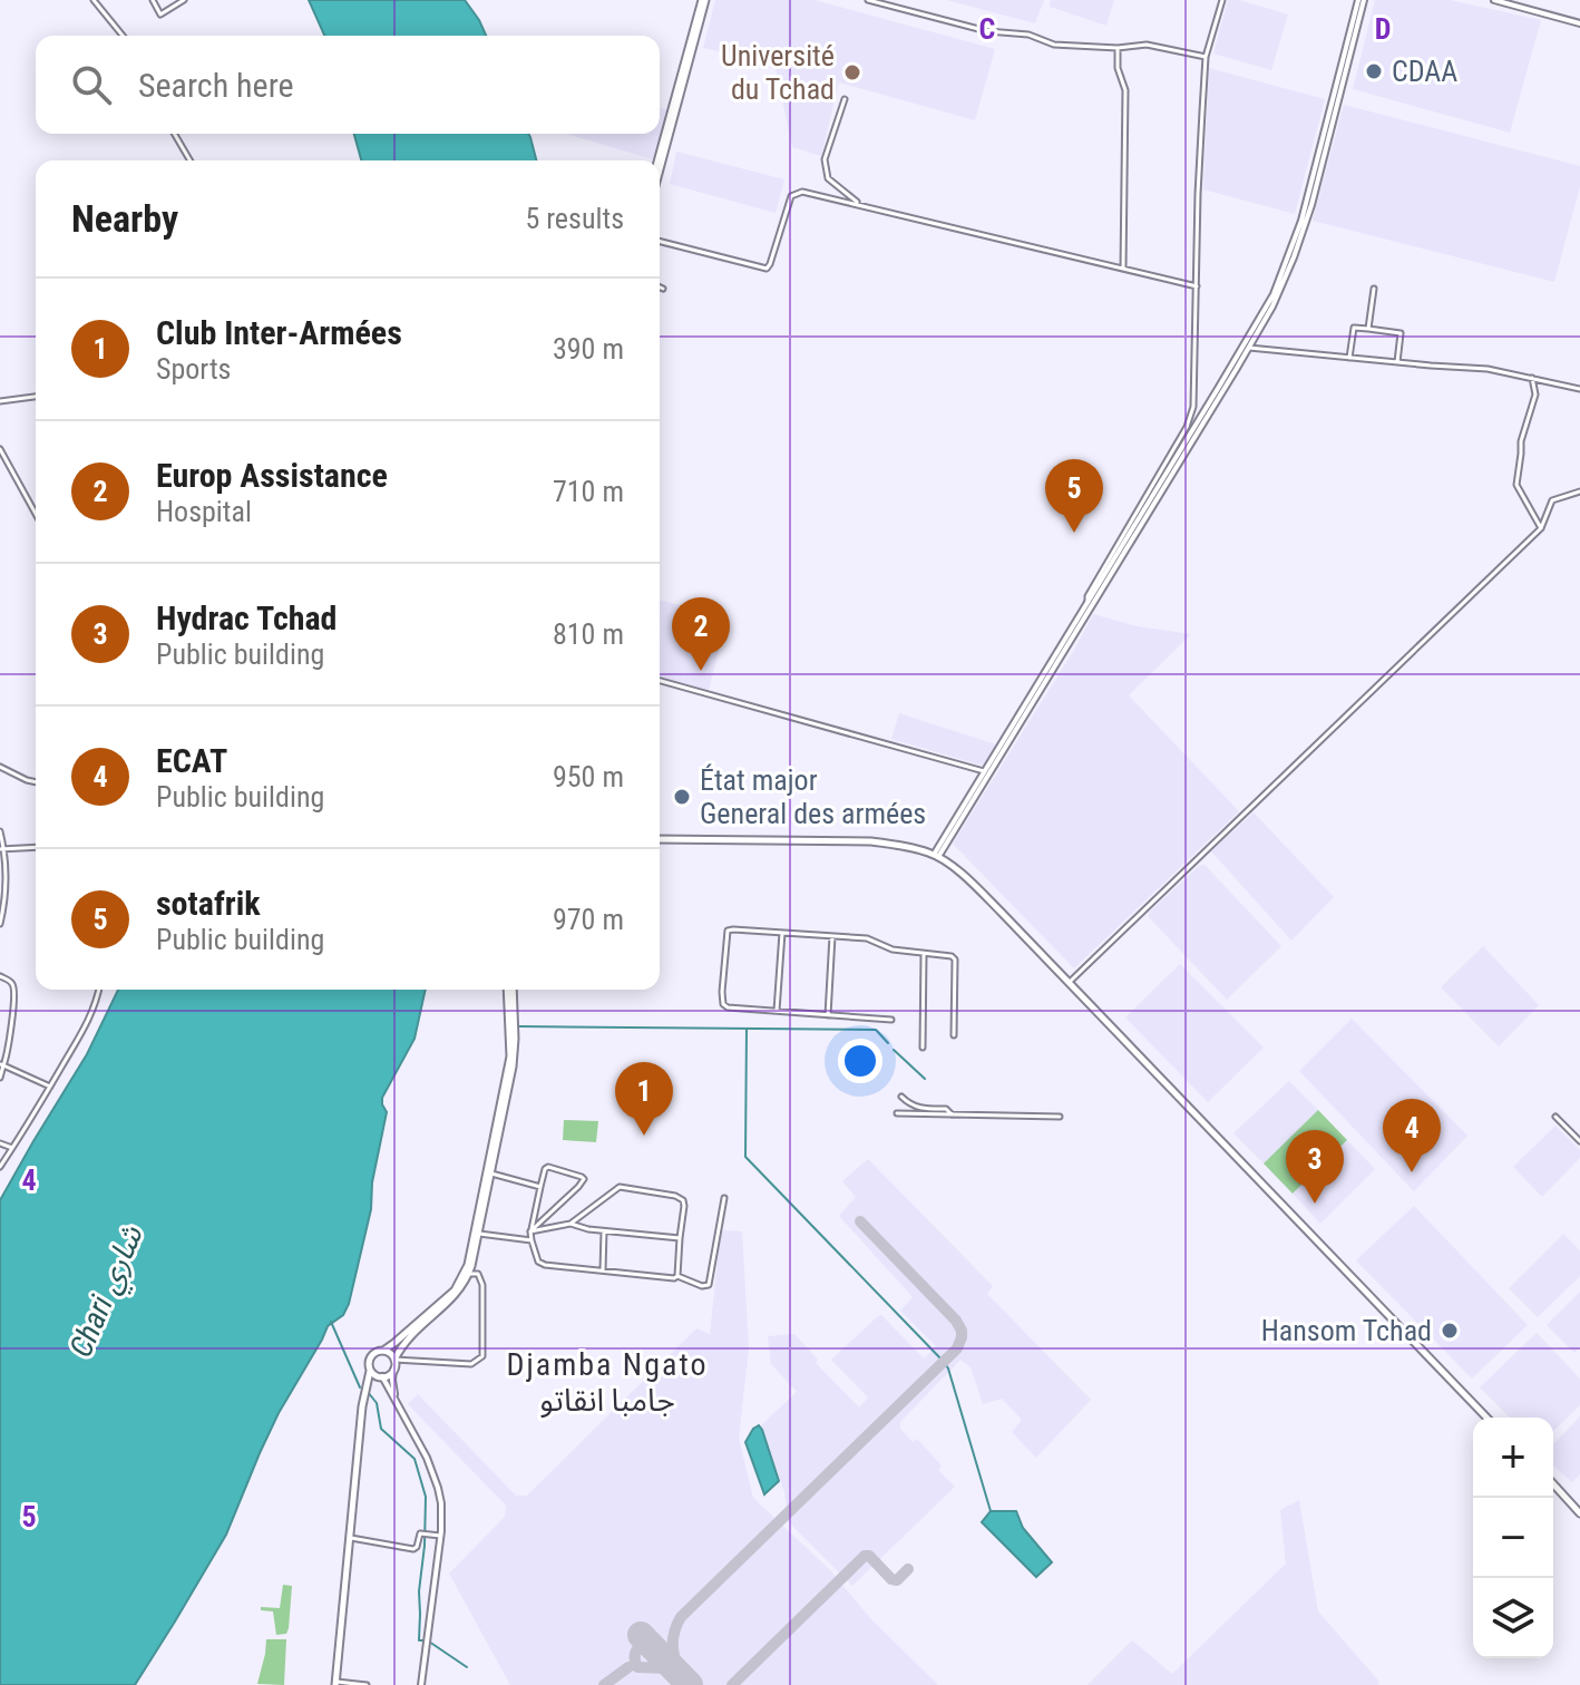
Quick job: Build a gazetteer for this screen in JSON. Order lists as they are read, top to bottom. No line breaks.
{"districts":["Djamba Ngato جامبا انقاتو"],"water":["Chari شاري"],"places":["CDAA","Université du Tchad","État major General des armées","Hansom Tchad"],"page":{"search":"Search here","heading":["Nearby","5 results"],"list":[{"mark":"1","name":"Club Inter-Armées","note":"Sports","value":"390 m"},{"mark":"2","name":"Europ Assistance","note":"Hospital","value":"710 m"},{"mark":"3","name":"Hydrac Tchad","note":"Public building","value":"810 m"},{"mark":"4","name":"ECAT","note":"Public building","value":"950 m"},{"mark":"5","name":"sotafrik","note":"Public building","value":"970 m"}],"pins":["5","2","1","4","3"],"map_buttons":["+","−"]},"grid":{"columns":["C","D"],"rows":["4","5"]}}
